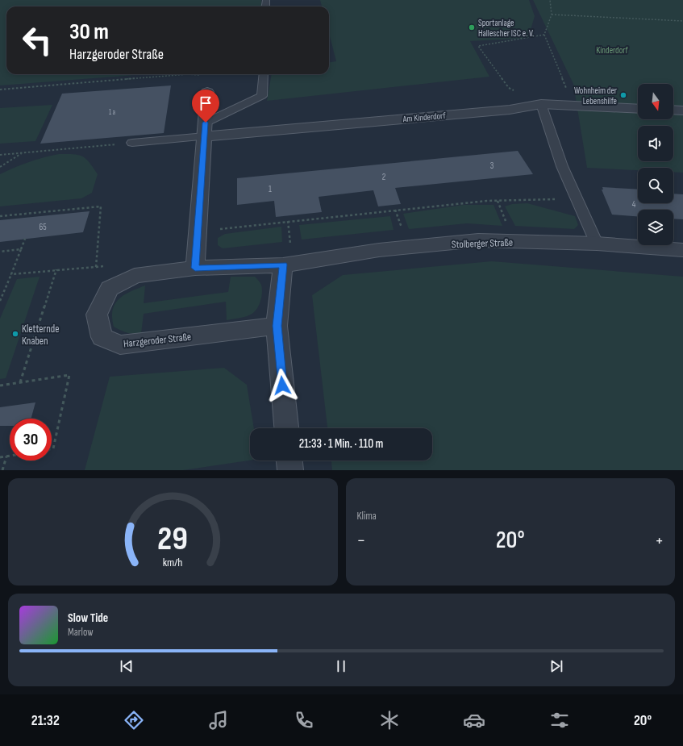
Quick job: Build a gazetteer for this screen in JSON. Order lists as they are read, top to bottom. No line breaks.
{"streets":{"street":["Am Kinderdorf","Stolberger Straße","Harzgeroder Straße"]},"crossings":[["Stolberger Straße","Harzgeroder Straße"]],"parks":["Kinderdorf"],"places":["Sportanlage Hallescher ISC e. V.","Wohnheim der Lebenshilfe","Kletternde Knaben"],"house_numbers":["1 a","3","2","1","4","65"],"north":"bottom","page":{"turn":["30 m","Harzgeroder Straße"],"limit":"30","trip":"21:33 · 1 Min. · 110 m","tile":"Klima","heat":["−","20°","+"],"song":["Slow Tide","Marlow"],"tabs":["21:32","20°"],"gauge":["29","km/h"]}}
